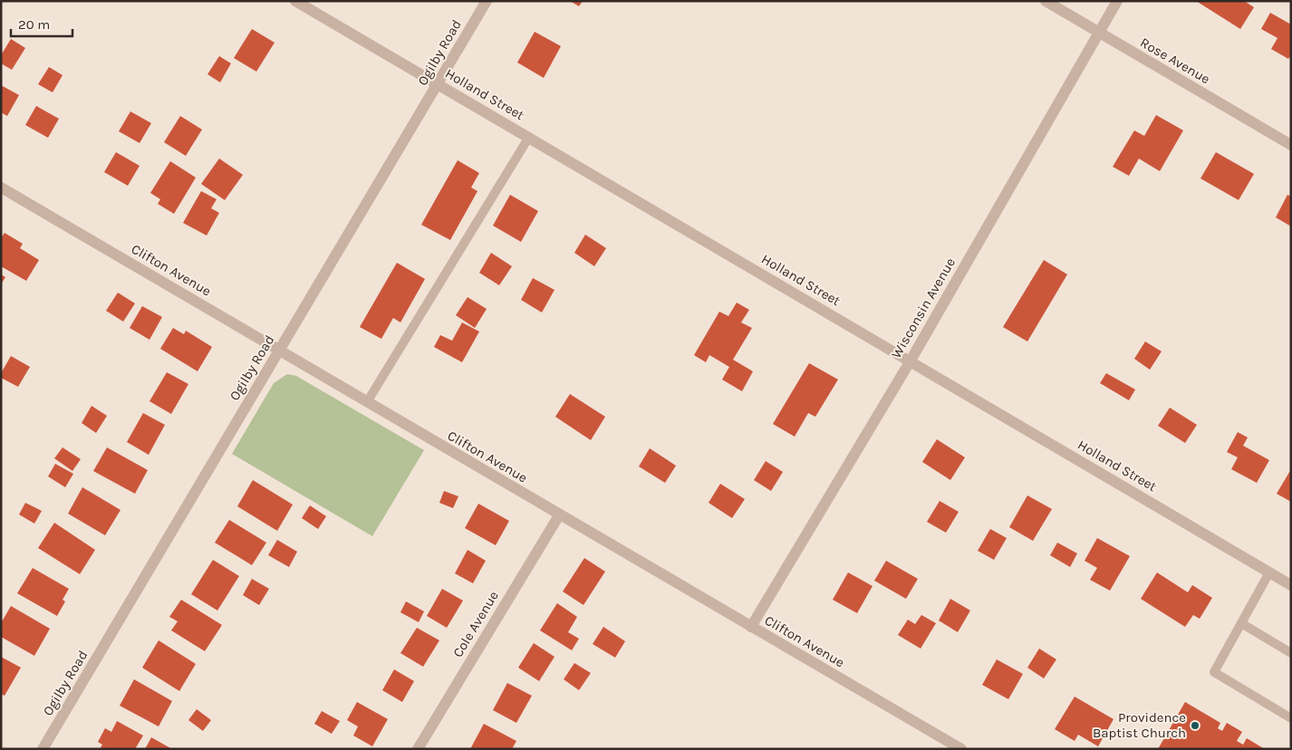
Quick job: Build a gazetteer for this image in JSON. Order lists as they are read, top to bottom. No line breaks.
{"streets":{"street":["Ogilby Road","Rose Avenue","Holland Street","Clifton Avenue","Wisconsin Avenue","Cole Avenue"]},"crossings":[["Ogilby Road","Holland Street"],["Ogilby Road","Clifton Avenue"],["Rose Avenue","Wisconsin Avenue"],["Holland Street","Wisconsin Avenue"],["Clifton Avenue","Wisconsin Avenue"],["Clifton Avenue","Cole Avenue"]],"places":["Providence Baptist Church"],"scale_bar":"20 m"}
